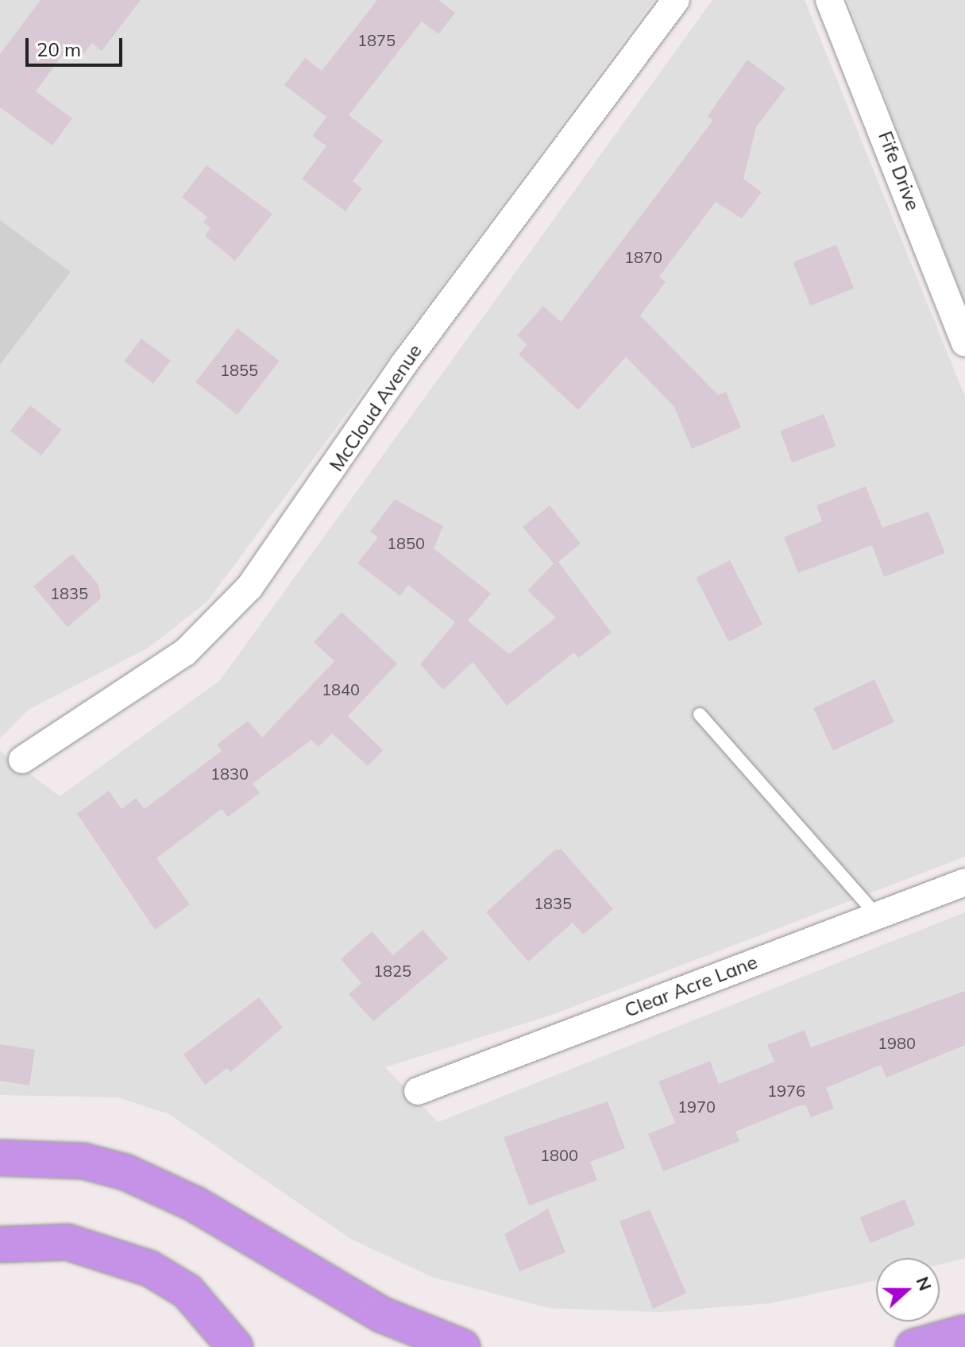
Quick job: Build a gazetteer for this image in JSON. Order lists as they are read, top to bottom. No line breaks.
{"streets":{"street":["Fife Drive","McCloud Avenue","Clear Acre Lane"]},"house_numbers":["1875","1870","1855","1850","1835","1840","1830","1835","1825","1980","1976","1970","1800"],"scale_bar":"20 m","north":"right"}
